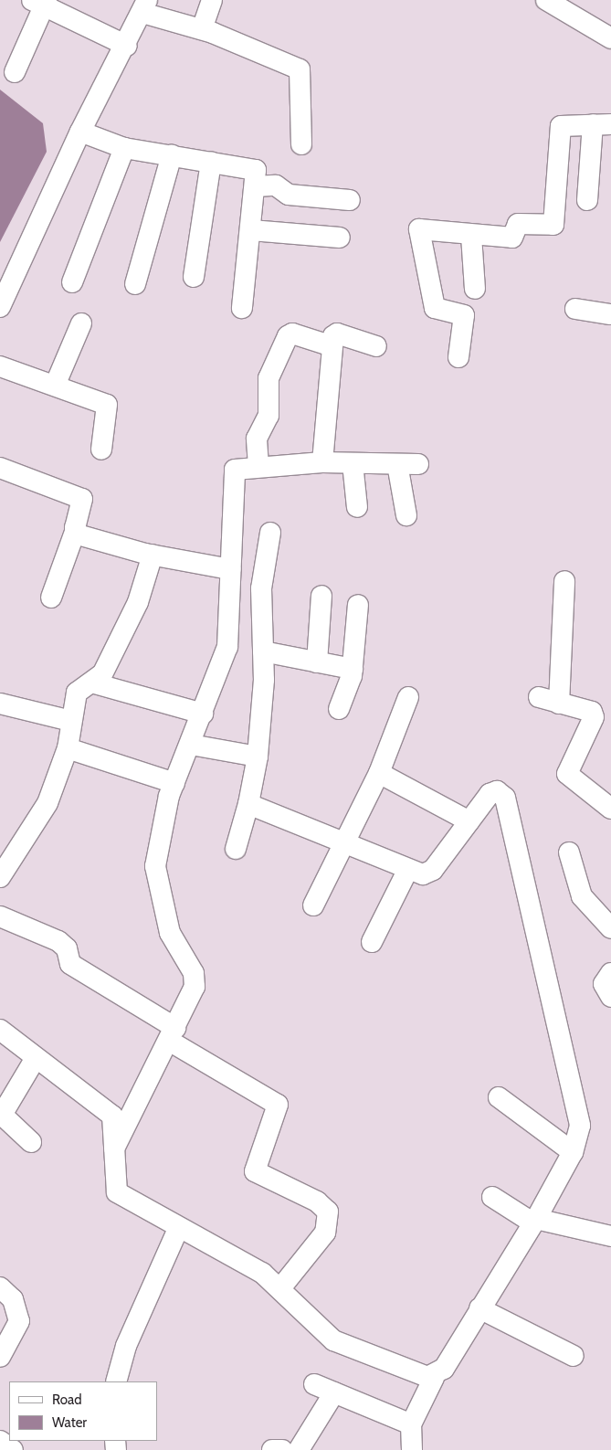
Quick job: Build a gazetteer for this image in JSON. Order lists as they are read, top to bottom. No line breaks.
{"legend":["Road","Water"]}
